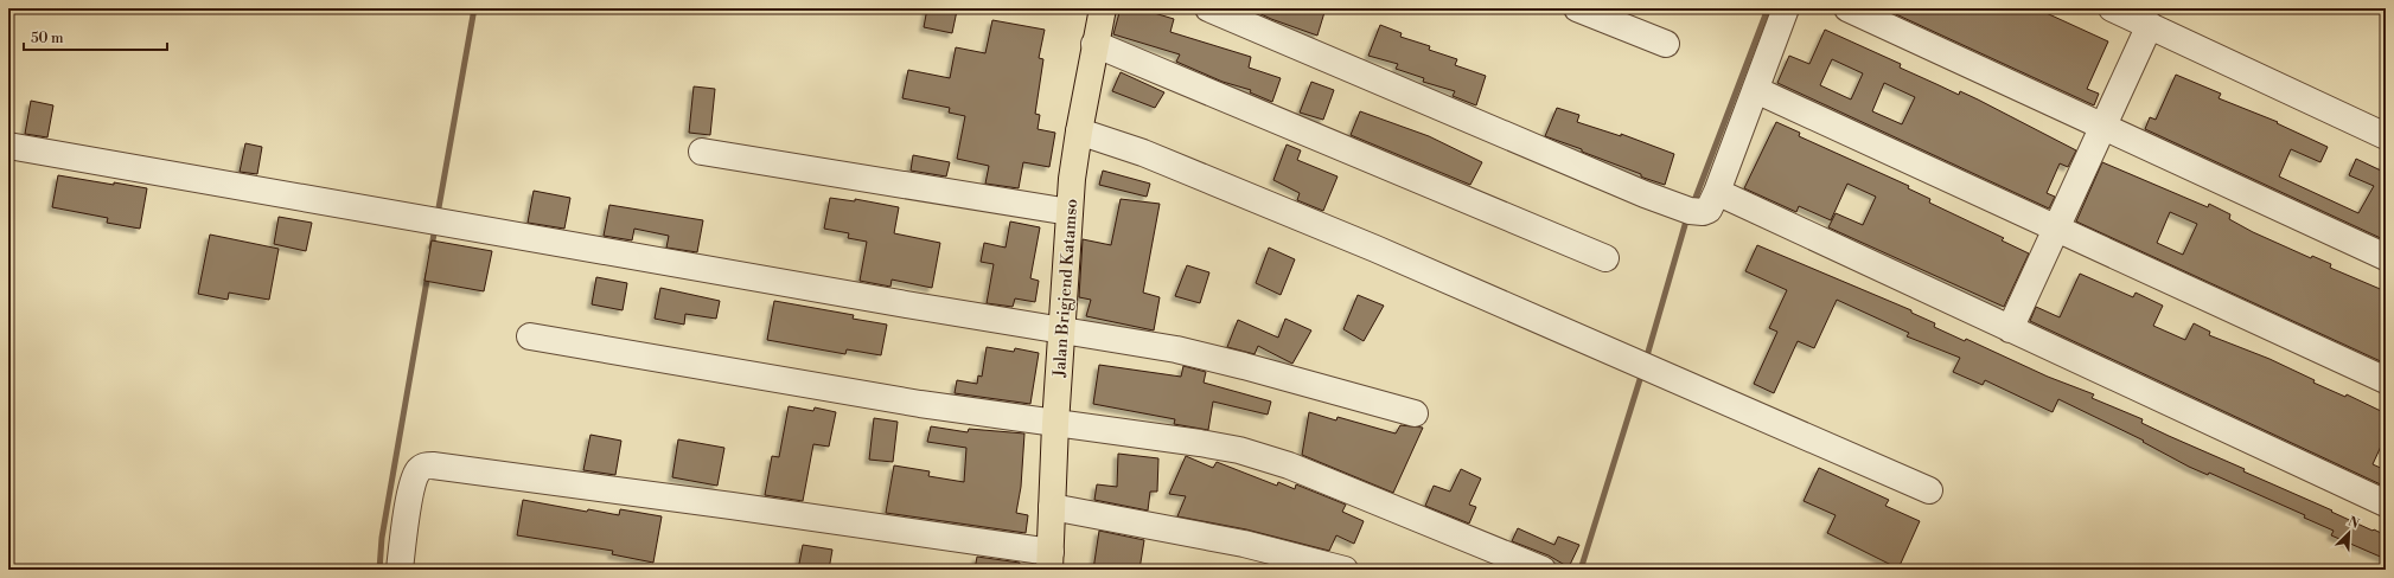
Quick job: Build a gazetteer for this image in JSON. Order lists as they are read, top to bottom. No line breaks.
{"streets":{"highway":["Jalan Brigjend Katamso"]},"scale_bar":"50 m","north":"top right"}
